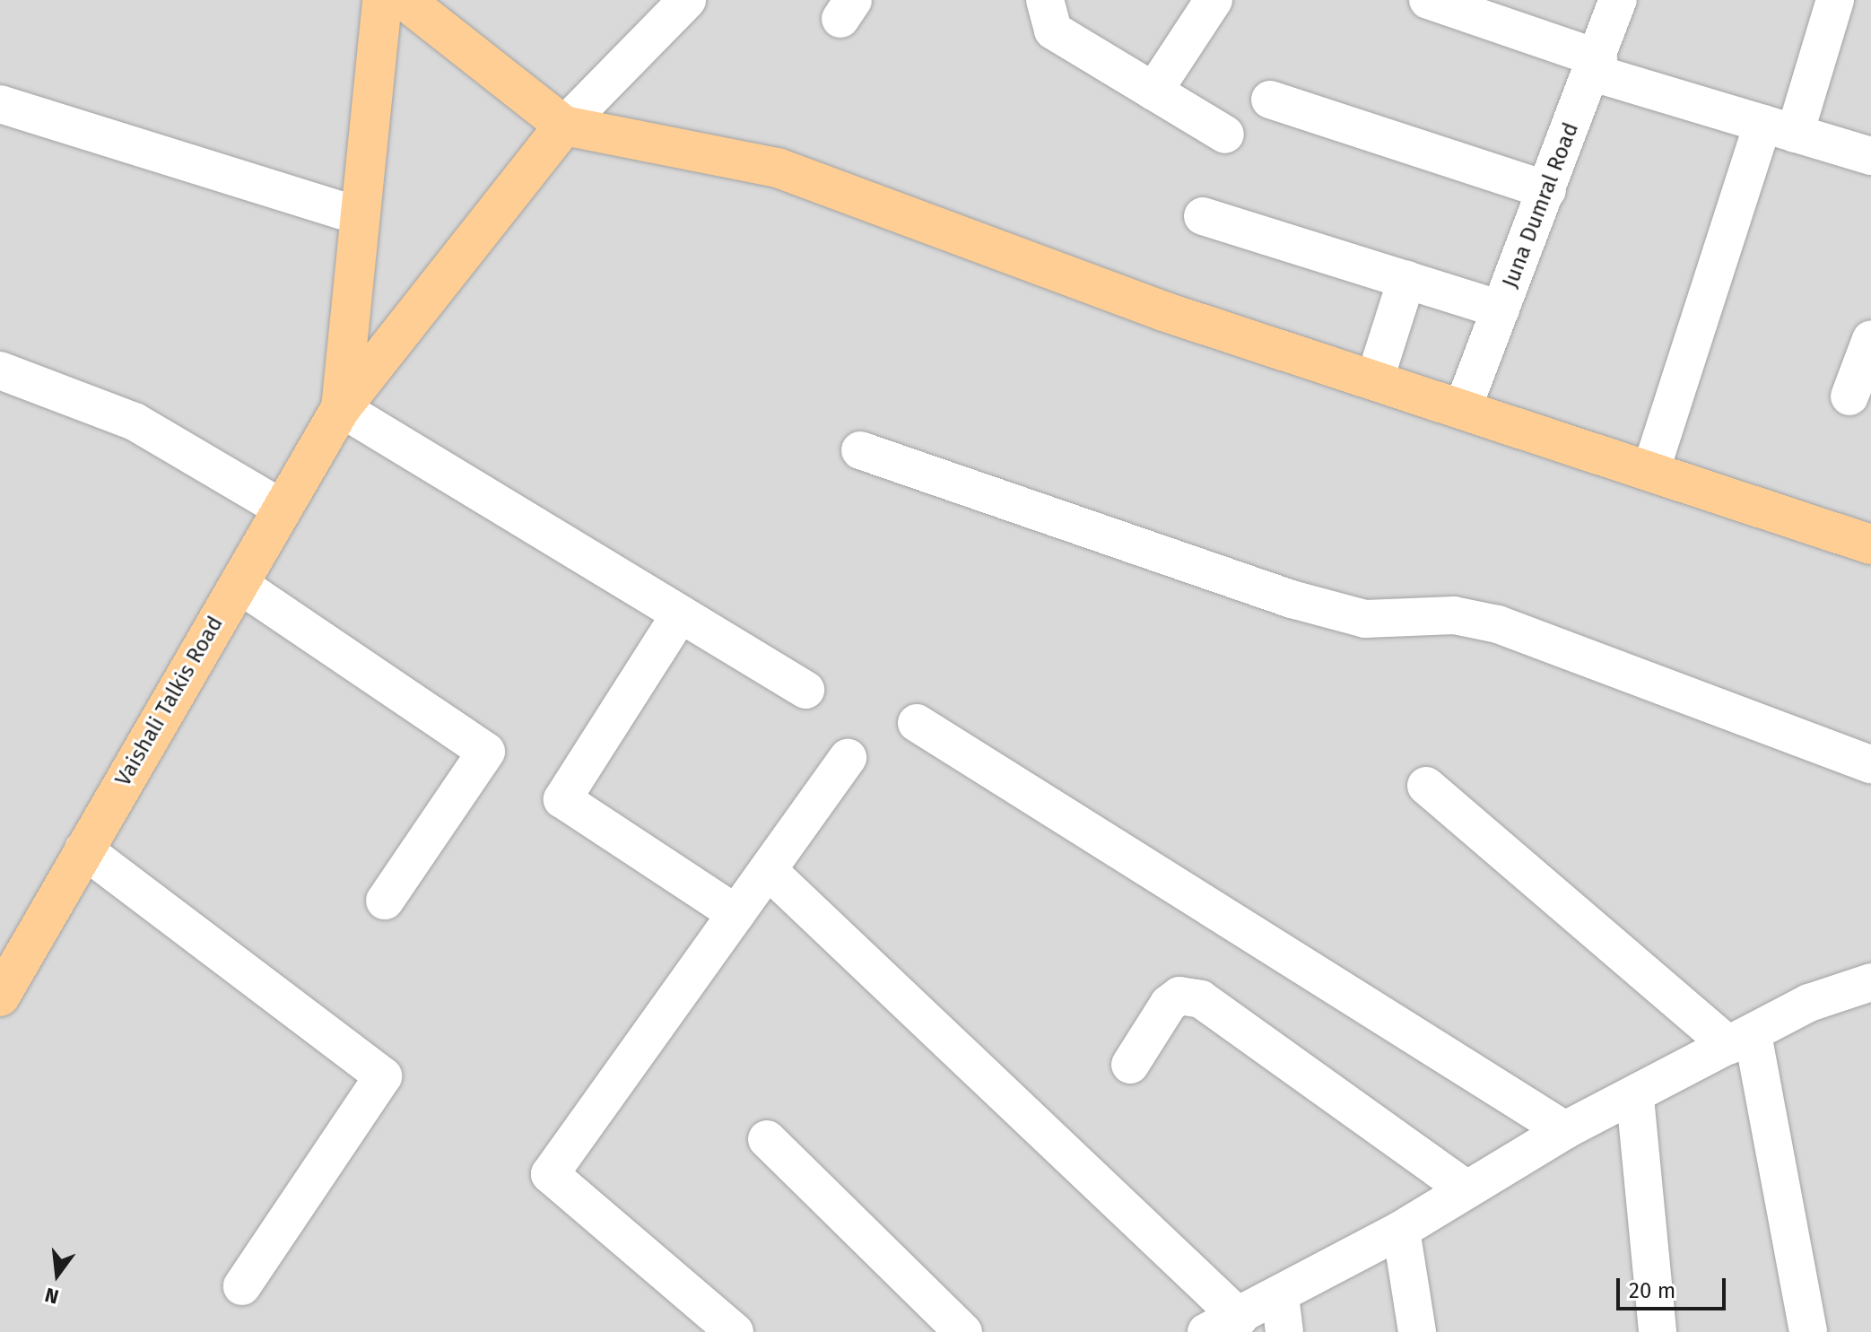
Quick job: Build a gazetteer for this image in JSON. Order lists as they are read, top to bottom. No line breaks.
{"streets":{"main road":["Vaishali Talkis Road"],"street":["Juna Dumral Road"]},"scale_bar":"20 m","north":"bottom"}
